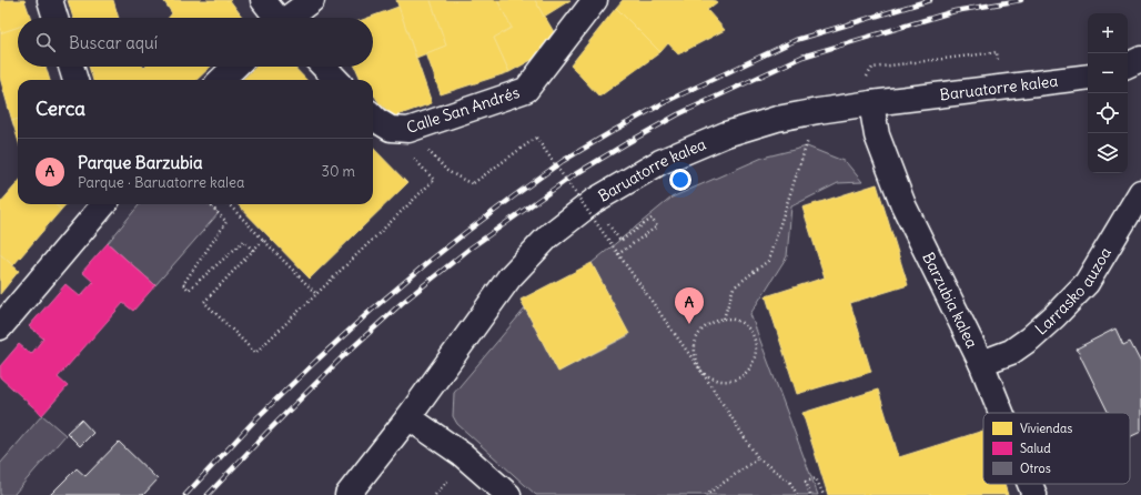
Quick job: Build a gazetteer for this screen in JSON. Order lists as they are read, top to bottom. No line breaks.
{"streets":{"street":["Baruatorre kalea","Calle San Andrés","Larrasko auzoa","Barzubia kalea"]},"crossings":[["Baruatorre kalea","Barzubia kalea"],["Larrasko auzoa","Barzubia kalea"]],"legend":["Viviendas","Salud","Otros"],"page":{"map_buttons":["+","−"],"search":"Buscar aquí","heading":"Cerca","list":[{"mark":"A","name":"Parque Barzubia","note":"Parque · Baruatorre kalea","value":"30 m"}],"pins":"A"}}
